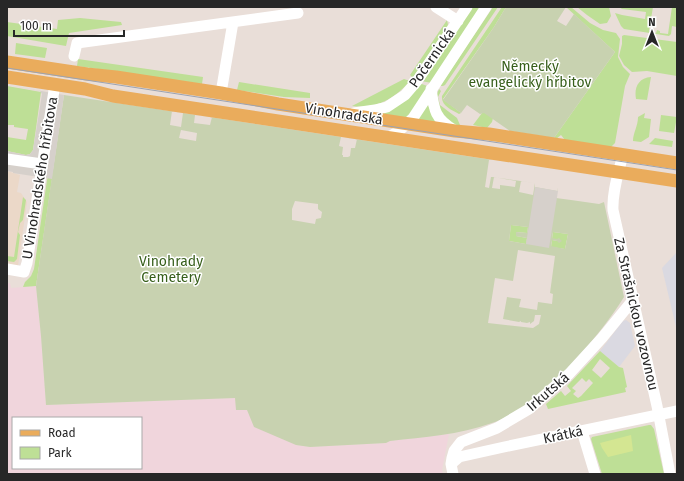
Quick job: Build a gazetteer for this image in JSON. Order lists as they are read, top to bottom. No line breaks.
{"streets":{"main road":["Vinohradská"],"street":["Počernická","U Vinohradského hřbitova","Za Strašnickou vozovnou","Irkutská","Krátká"]},"crossings":[["Počernická","Vinohradská"],["Vinohradská","U Vinohradského hřbitova"],["Vinohradská","Za Strašnickou vozovnou"],["Za Strašnickou vozovnou","Irkutská"],["Za Strašnickou vozovnou","Krátká"],["Irkutská","Krátká"]],"parks":["Německý evangelický hřbitov","Vinohrady Cemetery"],"legend":["Road","Park"],"scale_bar":"100 m","north":"top"}
